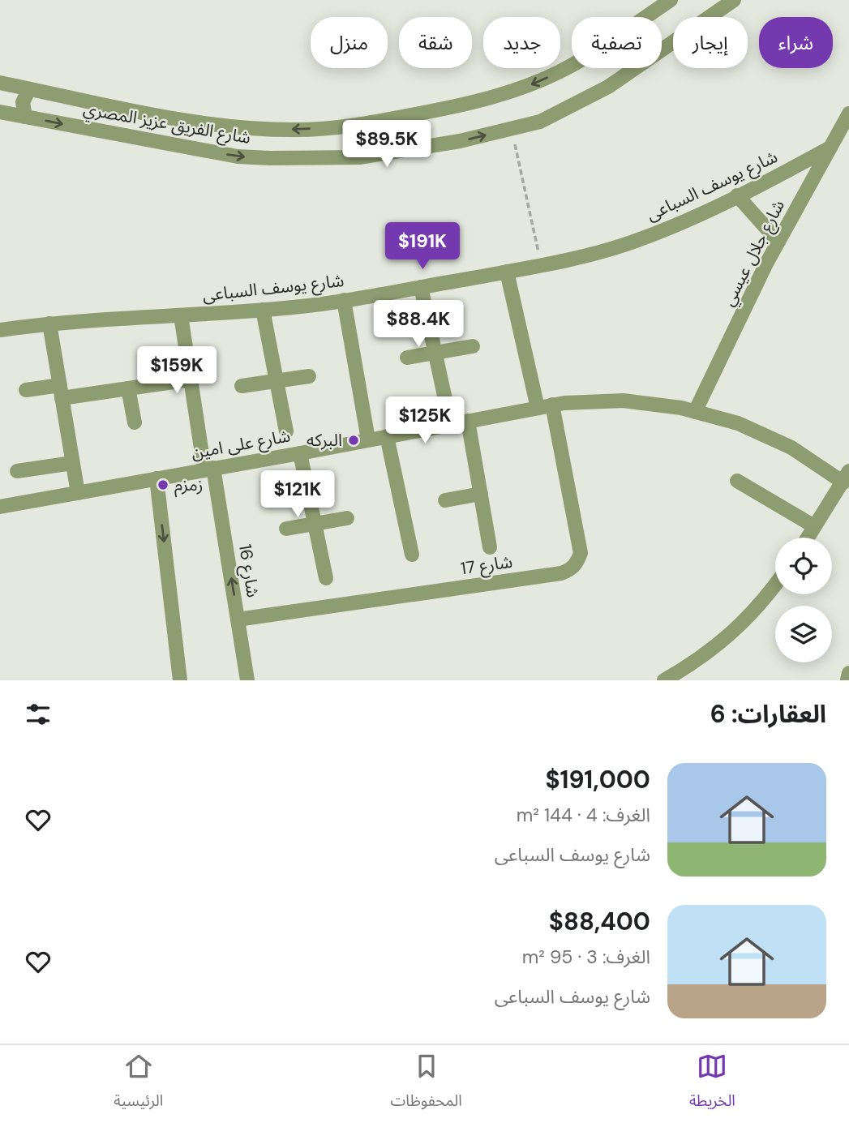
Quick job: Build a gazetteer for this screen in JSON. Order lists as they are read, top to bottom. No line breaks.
{"streets":{"street":["شارع الفريق عزيز المصري","شارع يوسف السباعى","شارع جلال عيسي","شارع على امين","شارع 17","شارع 16"]},"crossings":[["شارع يوسف السباعى","شارع جلال عيسي"],["شارع يوسف السباعى","شارع 16"],["شارع جلال عيسي","شارع على امين"],["شارع على امين","شارع 17"],["شارع على امين","شارع 16"],["شارع 17","شارع 16"]],"places":["البركه","زمزم"],"page":{"chip":["شراء","إيجار","تصفية","جديد","شقة","منزل"],"price":["$89.5K","$191K","$88.4K","$159K","$125K","$121K"],"heading":"العقارات: 6","list":[{"name":"$191,000","note":"الغرف: 4 · 144 m² · شارع يوسف السباعى"},{"name":"$88,400","note":"الغرف: 3 · 95 m² · شارع يوسف السباعى"}],"tabs":["الخريطة","المحفوظات","الرئيسية"]}}
